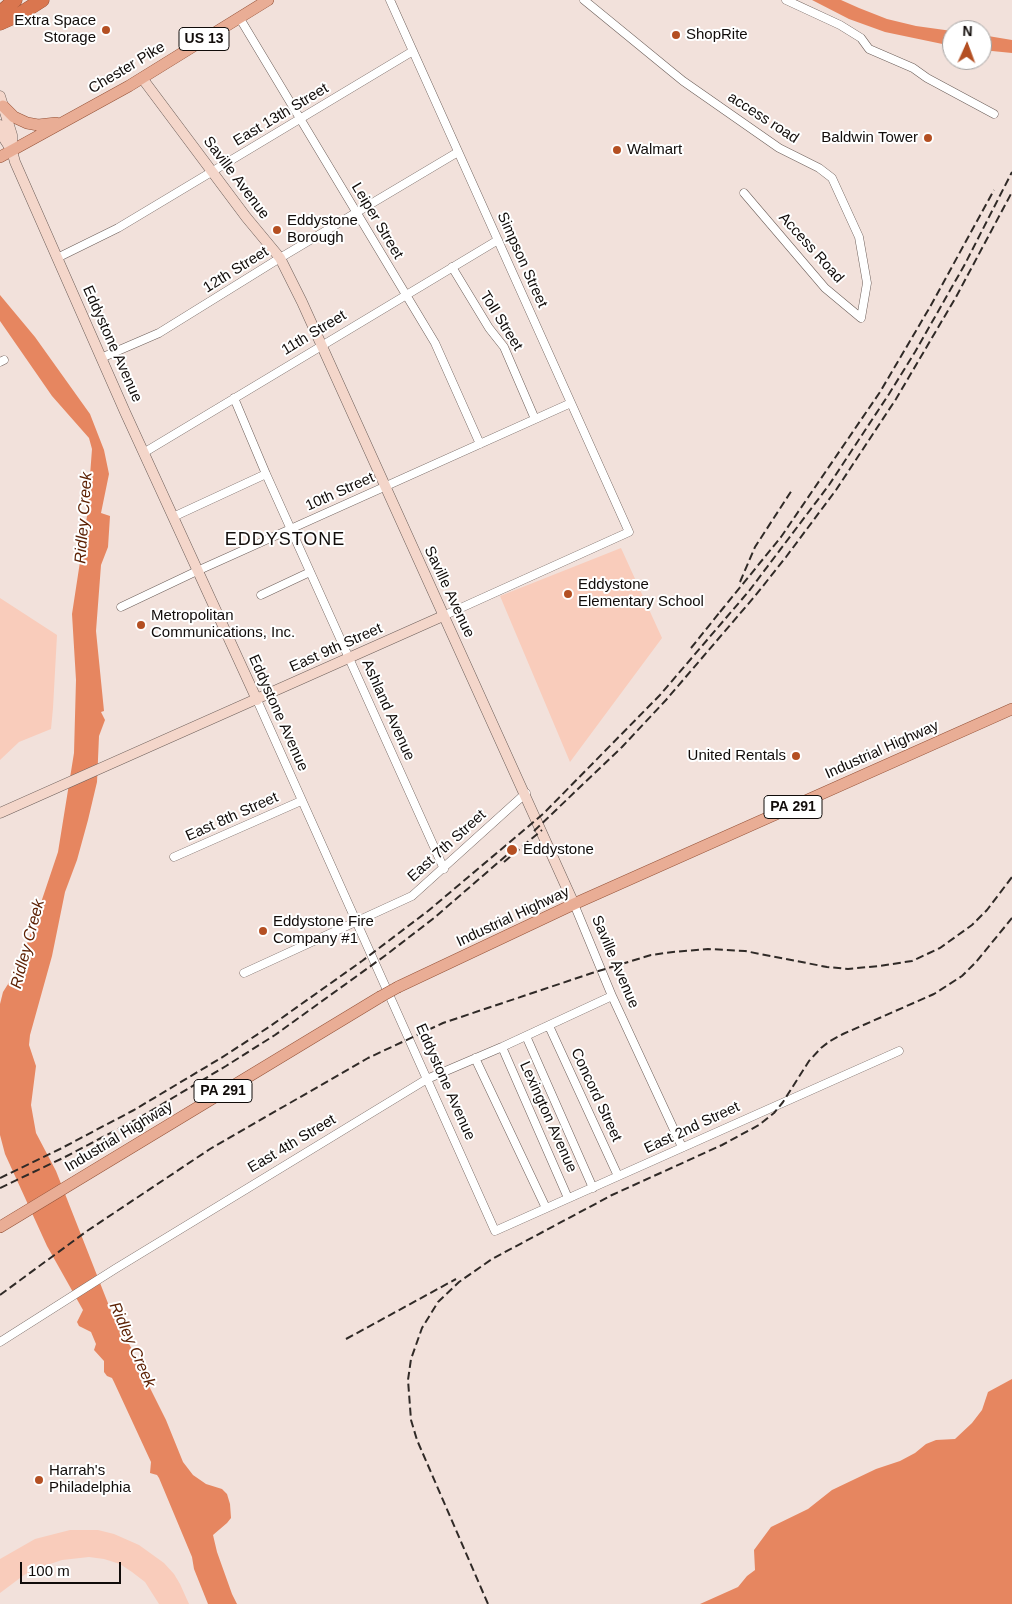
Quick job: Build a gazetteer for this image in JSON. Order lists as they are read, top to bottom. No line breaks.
{"streets":{"main road":["US 13","Chester Pike","Industrial Highway","PA 291"],"street":["East 13th Street","access road","Saville Avenue","Leiper Street","Access Road","Simpson Street","12th Street","Toll Street","11th Street","Eddystone Avenue","10th Street","East 9th Street","Ashland Avenue","East 8th Street","East 7th Street","Concord Street","Lexington Avenue","East 2nd Street","East 4th Street"]},"crossings":[["Chester Pike","Saville Avenue"],["Chester Pike","Leiper Street"],["Chester Pike","Eddystone Avenue"],["East 13th Street","Saville Avenue"],["East 13th Street","Leiper Street"],["East 13th Street","Simpson Street"],["East 13th Street","Eddystone Avenue"],["access road","Access Road"],["Saville Avenue","12th Street"],["Saville Avenue","11th Street"],["Saville Avenue","10th Street"],["Saville Avenue","East 9th Street"],["Saville Avenue","Industrial Highway"],["Saville Avenue","East 7th Street"],["Saville Avenue","East 2nd Street"],["Saville Avenue","East 4th Street"],["Leiper Street","12th Street"],["Leiper Street","11th Street"],["Leiper Street","10th Street"],["Simpson Street","12th Street"],["Simpson Street","11th Street"],["Simpson Street","10th Street"],["Simpson Street","East 9th Street"],["12th Street","Eddystone Avenue"],["Toll Street","11th Street"],["Toll Street","10th Street"],["11th Street","Eddystone Avenue"],["11th Street","Ashland Avenue"],["Eddystone Avenue","10th Street"],["Eddystone Avenue","East 9th Street"],["Eddystone Avenue","East 8th Street"],["Eddystone Avenue","East 7th Street"],["Eddystone Avenue","East 2nd Street"],["Eddystone Avenue","East 4th Street"],["10th Street","Ashland Avenue"],["East 9th Street","Ashland Avenue"],["Ashland Avenue","East 7th Street"],["Concord Street","East 2nd Street"],["Concord Street","East 4th Street"],["Lexington Avenue","East 2nd Street"],["Lexington Avenue","East 4th Street"]],"districts":["EDDYSTONE"],"water":["Ridley Creek"],"places":["Extra Space Storage","ShopRite","Baldwin Tower","Walmart","Eddystone Borough","Eddystone Elementary School","Metropolitan Communications, Inc.","United Rentals","Eddystone","Eddystone Fire Company #1","Harrah's Philadelphia"],"scale_bar":"100 m","north":"top"}
